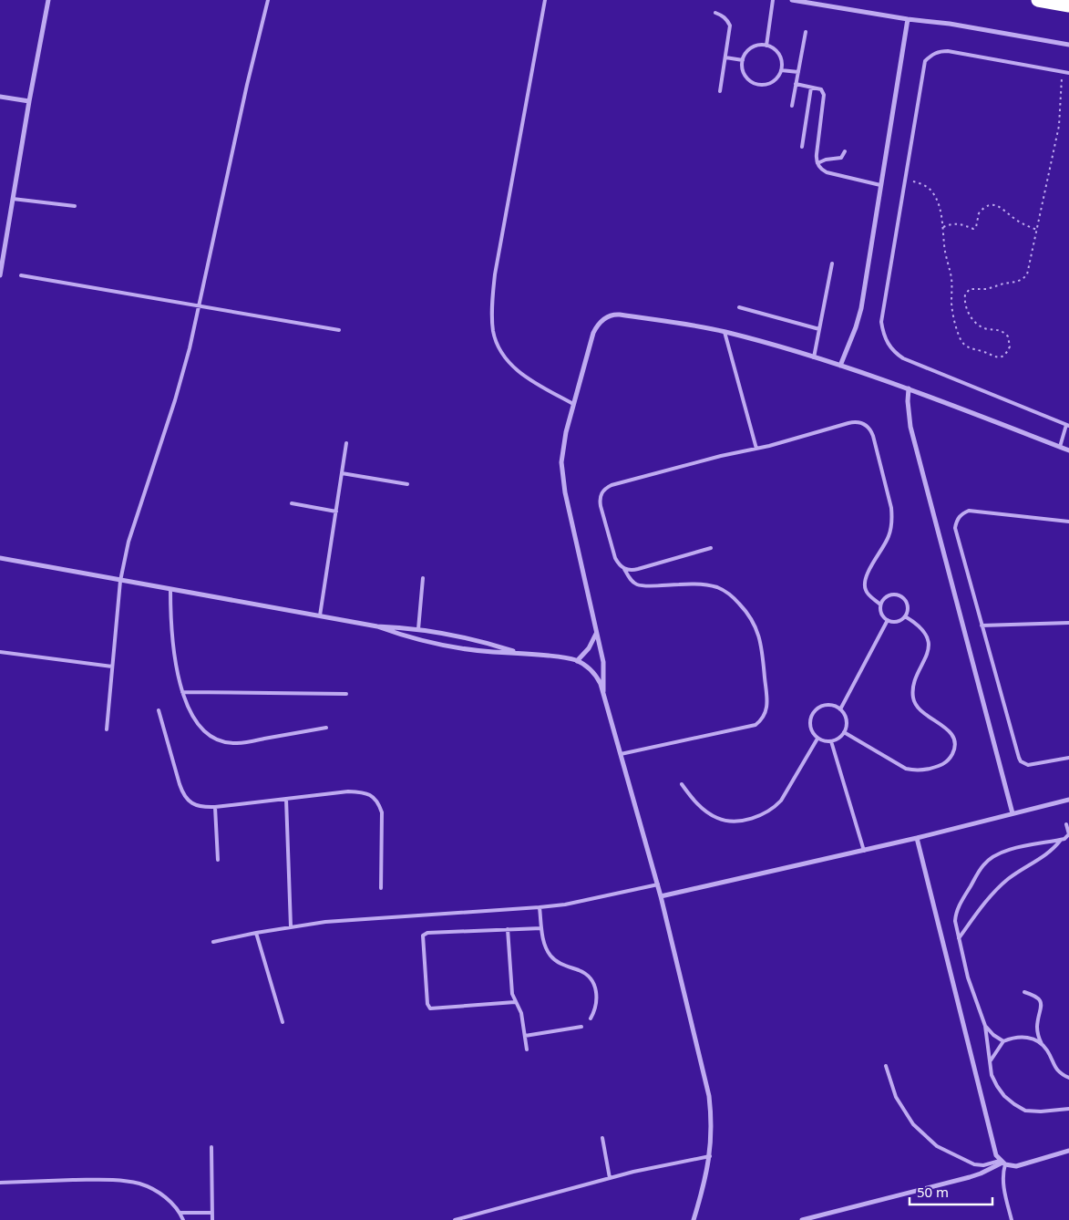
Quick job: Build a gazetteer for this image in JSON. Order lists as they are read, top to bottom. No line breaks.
{"scale_bar":"50 m"}
